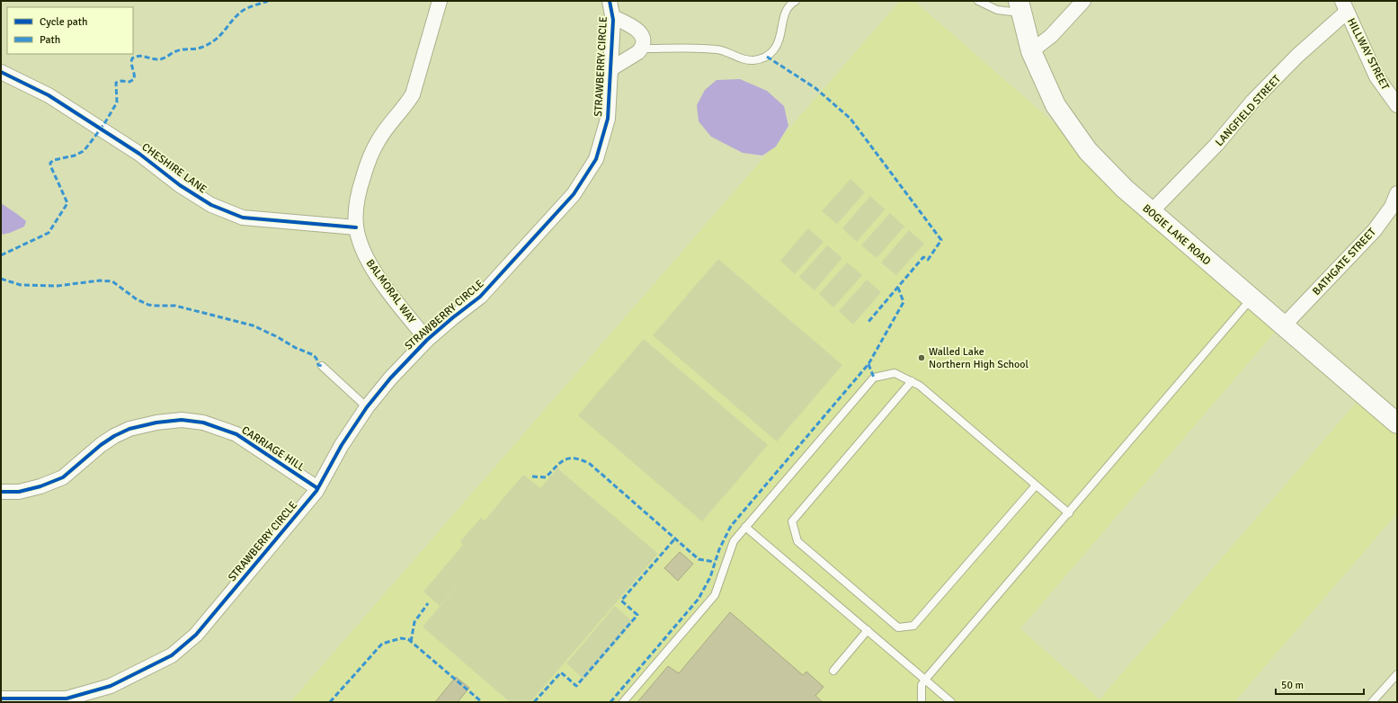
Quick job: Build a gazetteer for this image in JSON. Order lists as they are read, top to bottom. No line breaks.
{"streets":{"main road":["BOGIE LAKE ROAD"],"street":["HILLWAY STREET","STRAWBERRY CIRCLE","LANGFIELD STREET","CHESHIRE LANE","BATHGATE STREET","BALMORAL WAY","CARRIAGE HILL"]},"crossings":[["HILLWAY STREET","LANGFIELD STREET"],["STRAWBERRY CIRCLE","BALMORAL WAY"],["STRAWBERRY CIRCLE","CARRIAGE HILL"],["LANGFIELD STREET","BOGIE LAKE ROAD"],["CHESHIRE LANE","BALMORAL WAY"],["BOGIE LAKE ROAD","BATHGATE STREET"]],"places":["Walled Lake Northern High School"],"legend":["Cycle path","Path"],"scale_bar":"50 m"}
